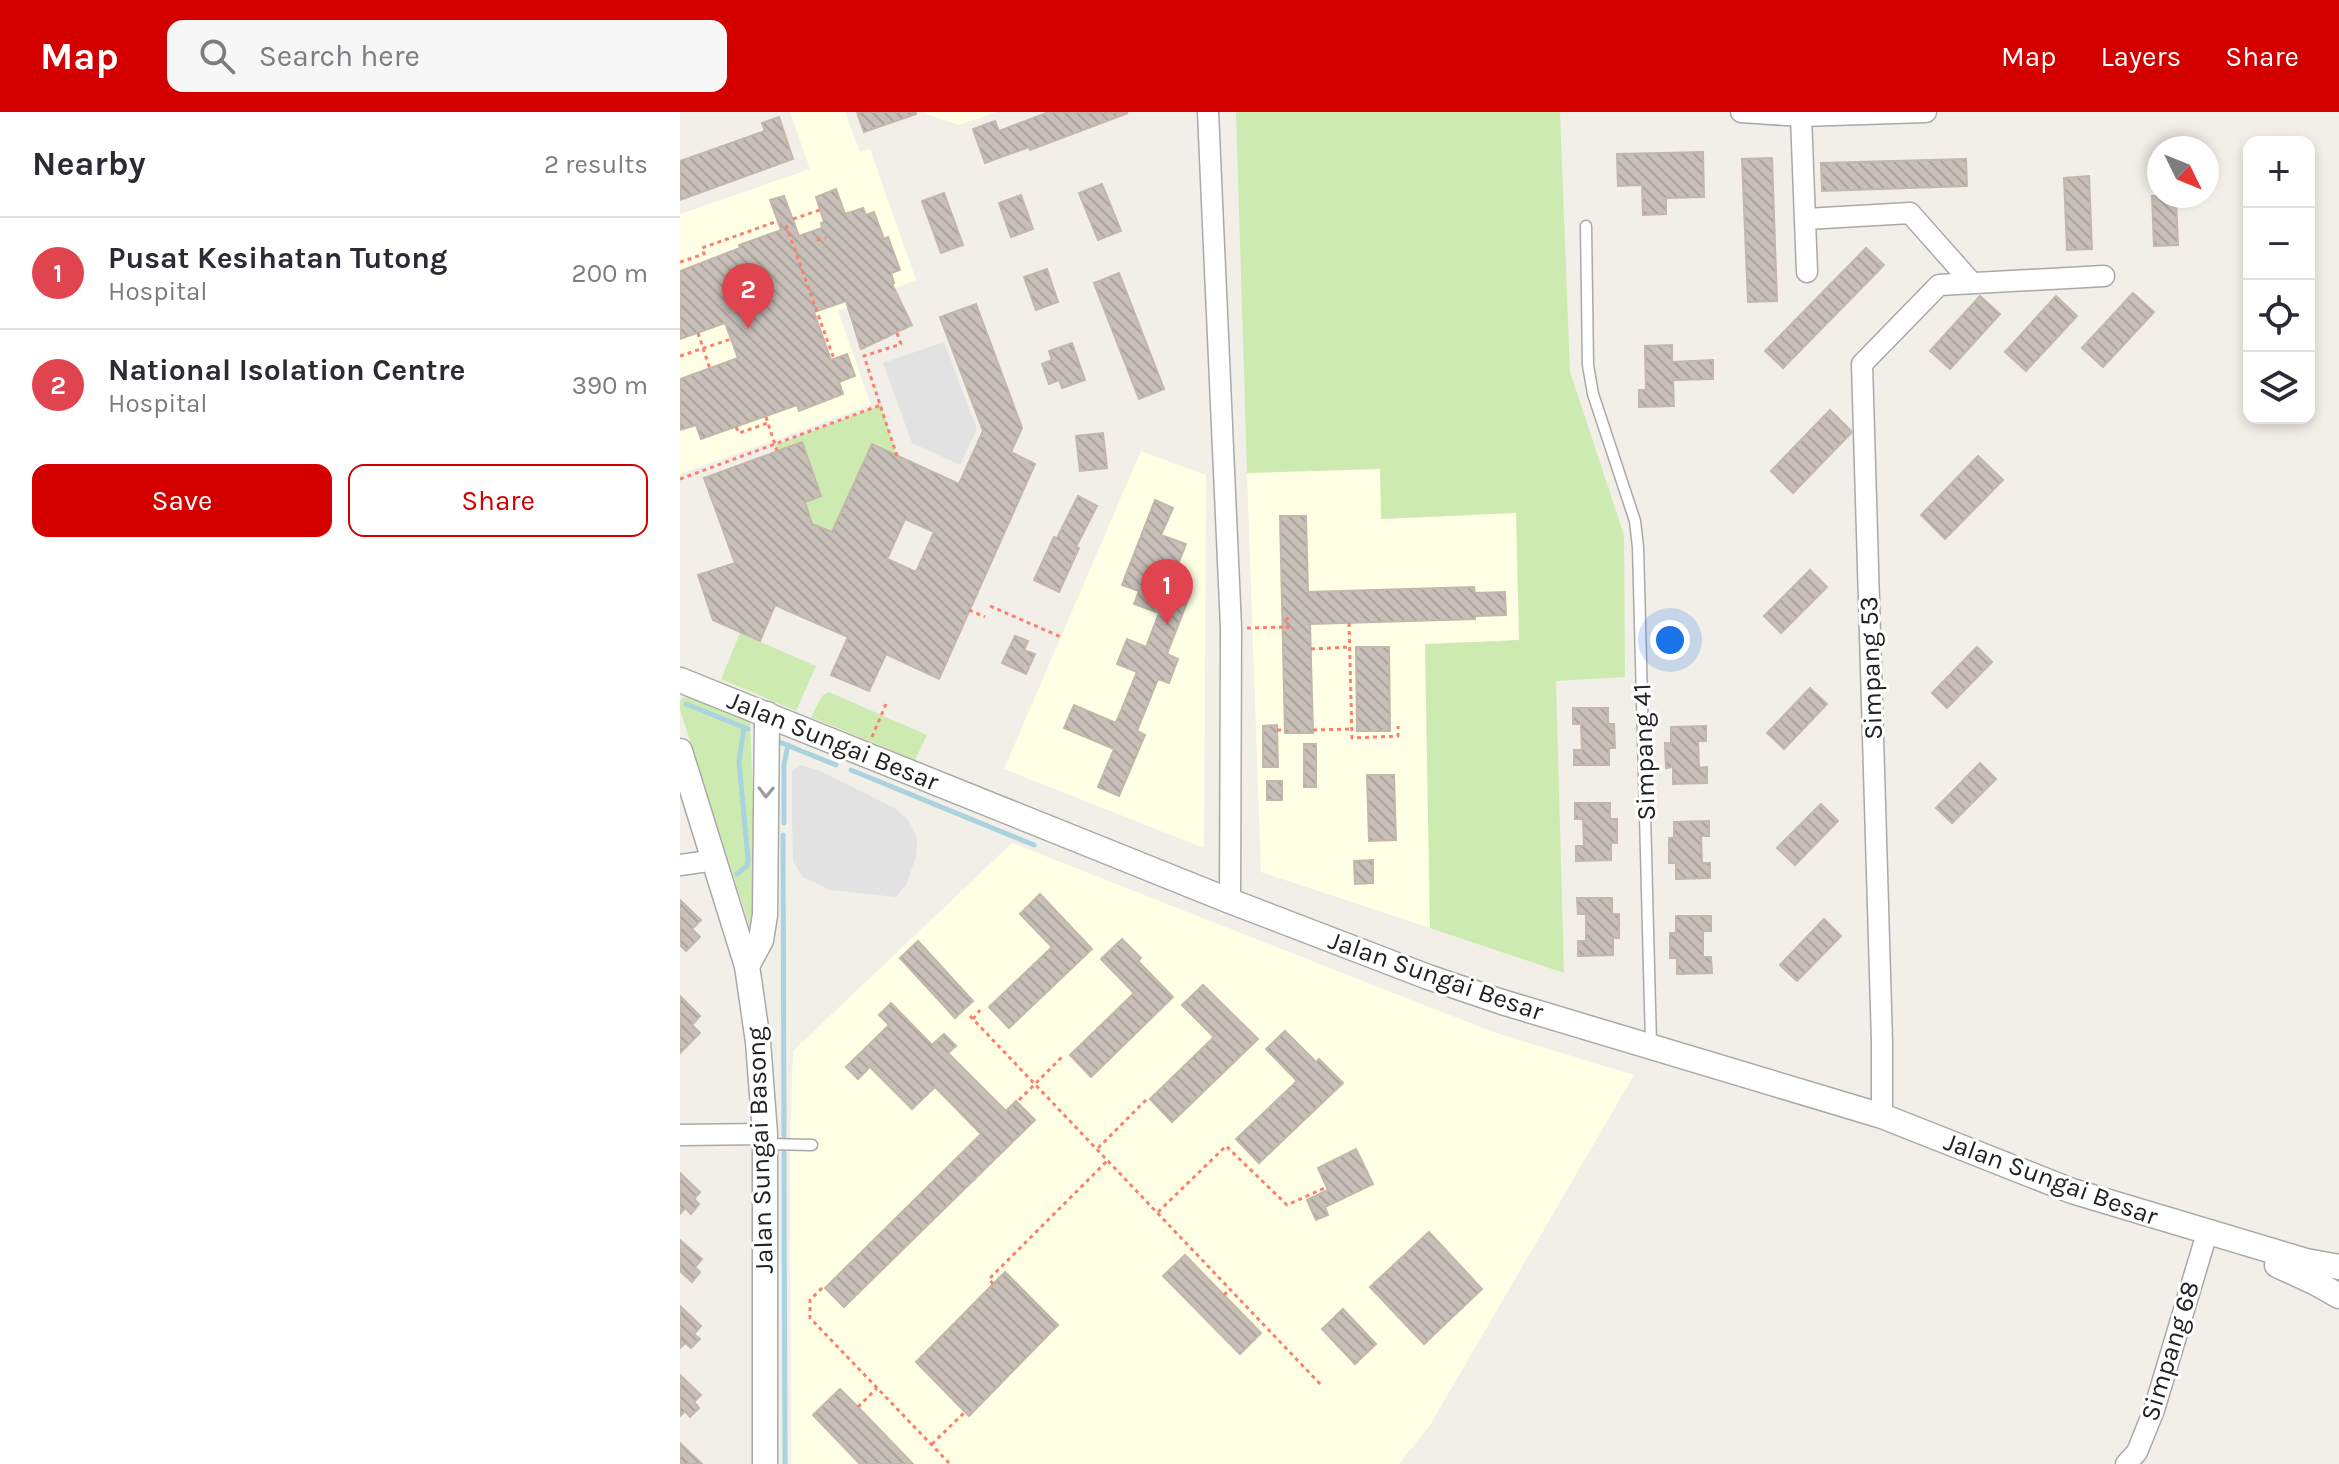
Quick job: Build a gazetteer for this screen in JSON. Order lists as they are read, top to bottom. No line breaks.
{"streets":{"street":["Simpang 53","Jalan Sungai Besar","Jalan Sungai Basong","Simpang 68"],"lane":["Simpang 41"]},"crossings":[["Simpang 53","Jalan Sungai Besar"],["Jalan Sungai Besar","Simpang 41"],["Jalan Sungai Besar","Simpang 68"]],"north":"bottom right","page":{"header":"Map","search":"Search here","nav":["Map","Layers","Share"],"heading":["Nearby","2 results"],"map_buttons":["+","−"],"list":[{"mark":"1","name":"Pusat Kesihatan Tutong","note":"Hospital","value":"200 m"},{"mark":"2","name":"National Isolation Centre","note":"Hospital","value":"390 m"}],"pins":["2","1"],"buttons":["Save","Share"]}}
